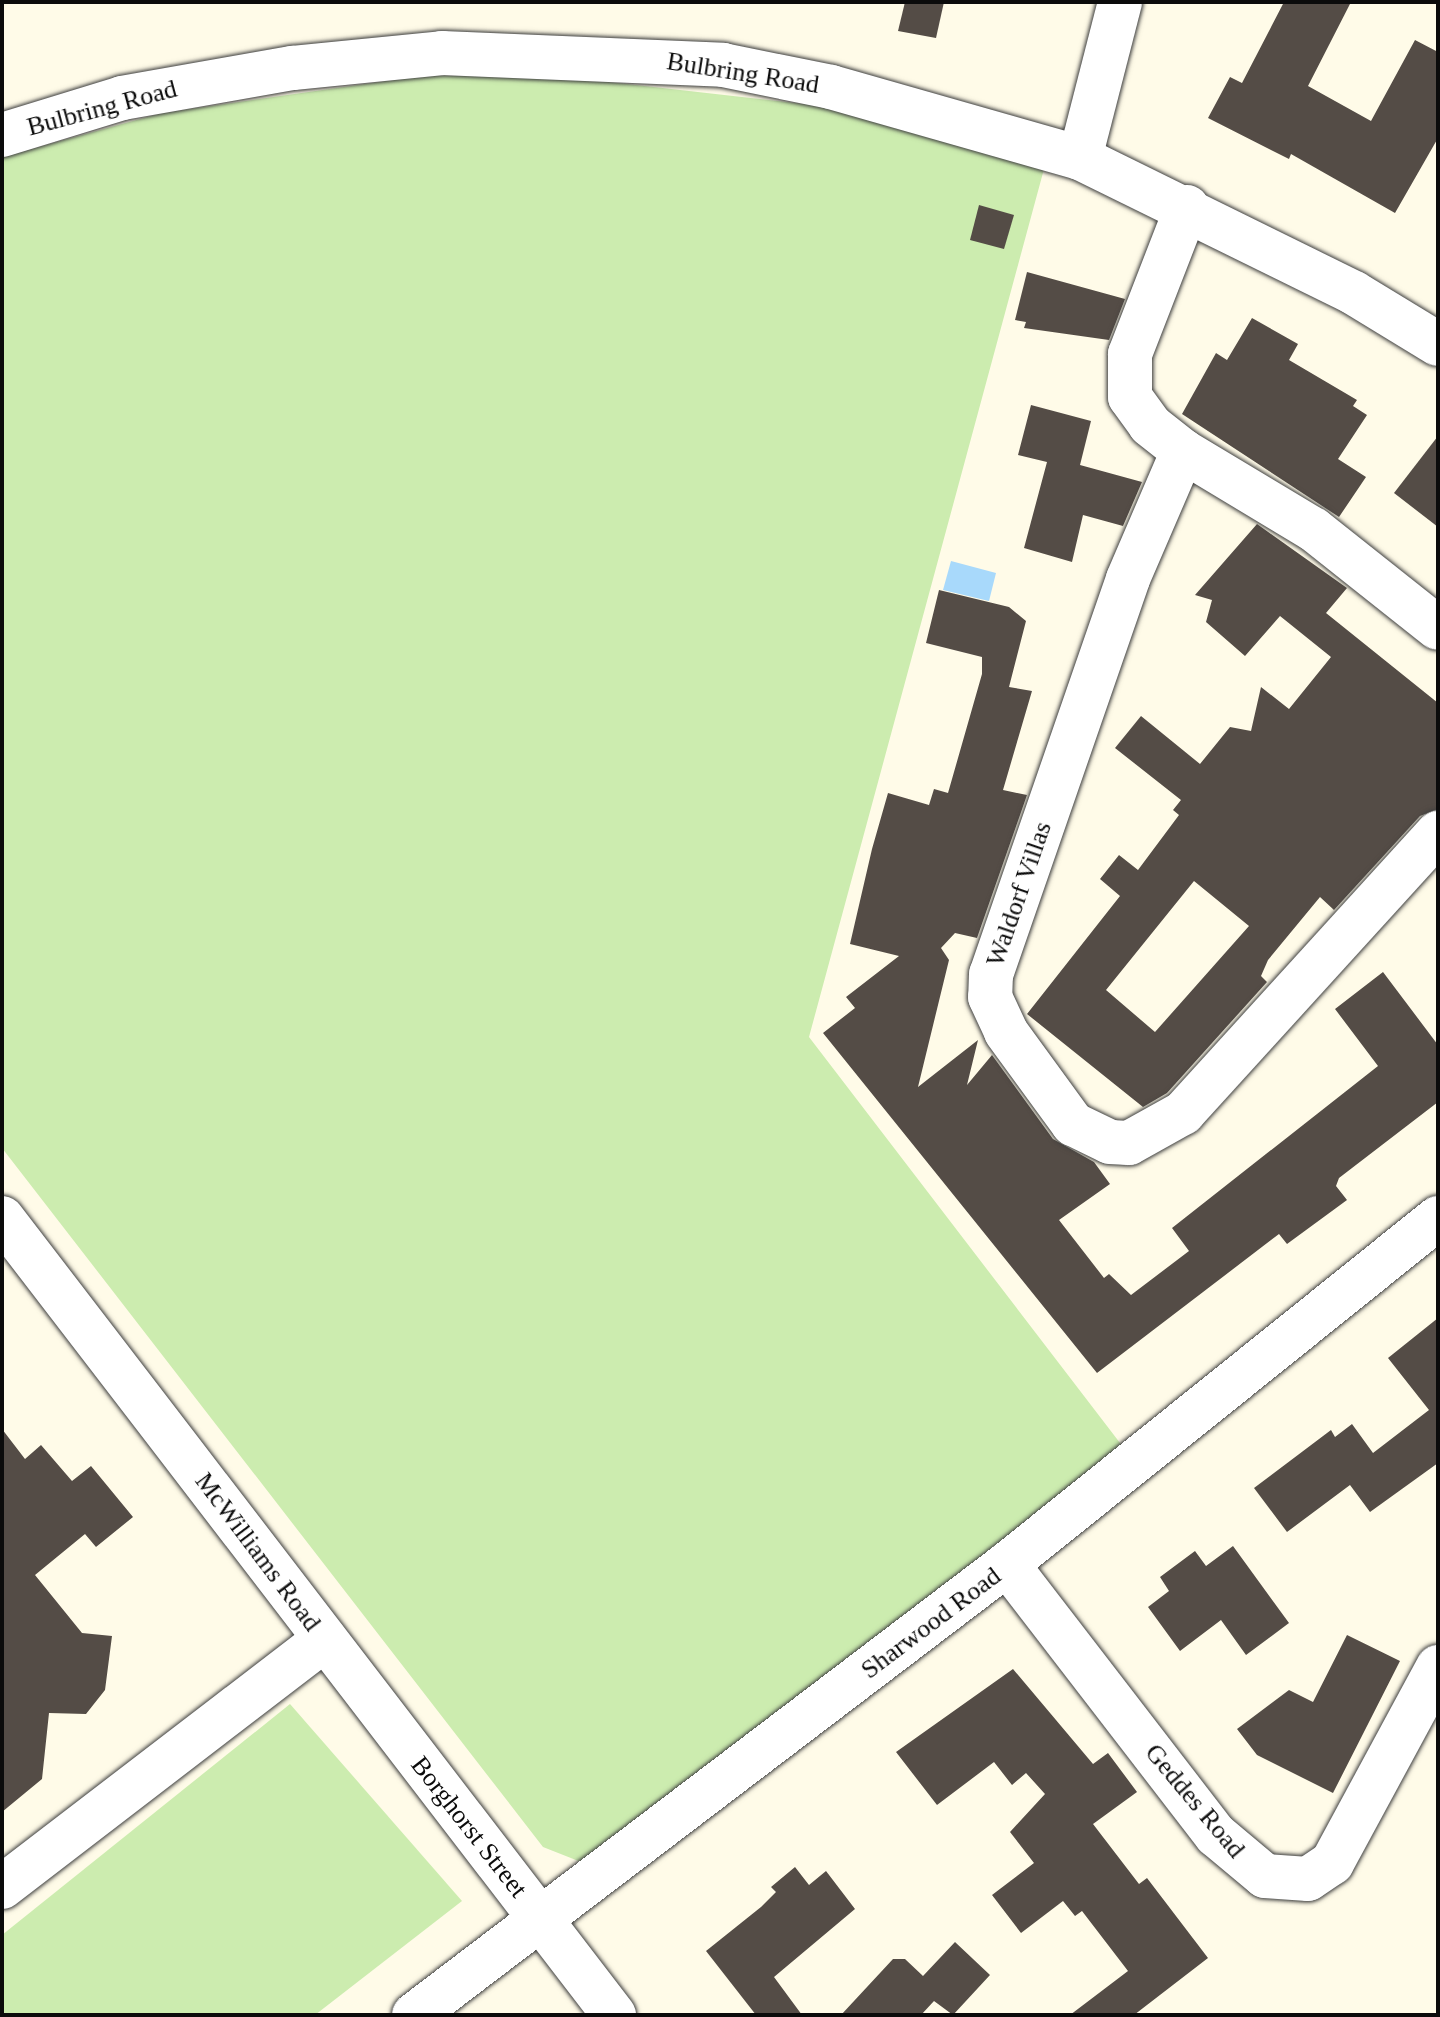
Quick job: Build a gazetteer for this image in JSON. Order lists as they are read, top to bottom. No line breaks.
{"streets":{"street":["Bulbring Road","Waldorf Villas","McWilliams Road","Sharwood Road","Geddes Road","Borghorst Street"]},"crossings":[["McWilliams Road","Borghorst Street"],["Sharwood Road","Geddes Road"],["Sharwood Road","Borghorst Street"]]}
